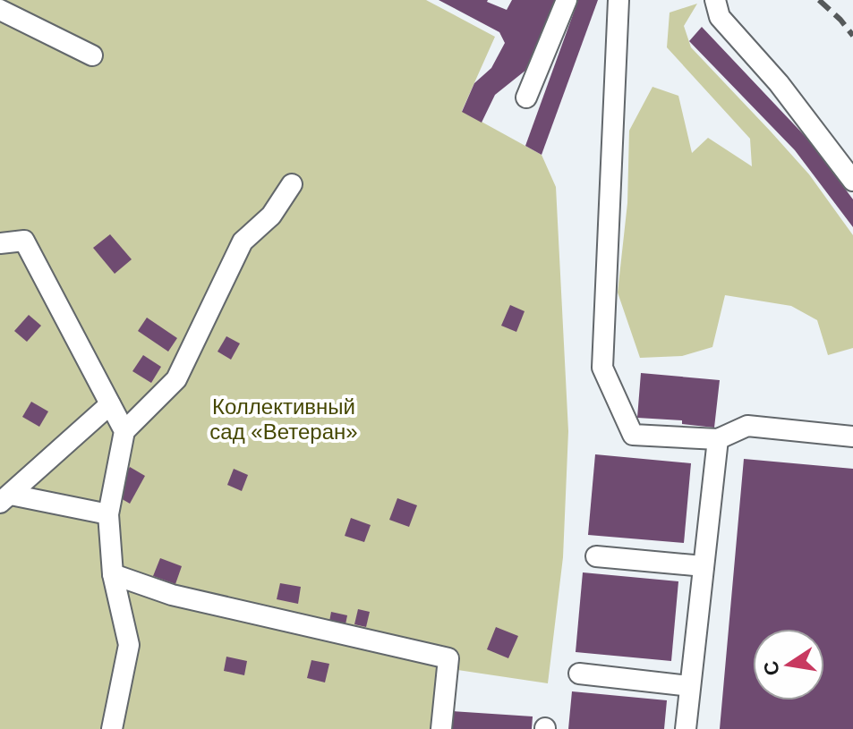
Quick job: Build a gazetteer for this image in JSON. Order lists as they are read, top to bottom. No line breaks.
{"parks":["Коллективный сад «Ветеран»"],"north":"left"}
